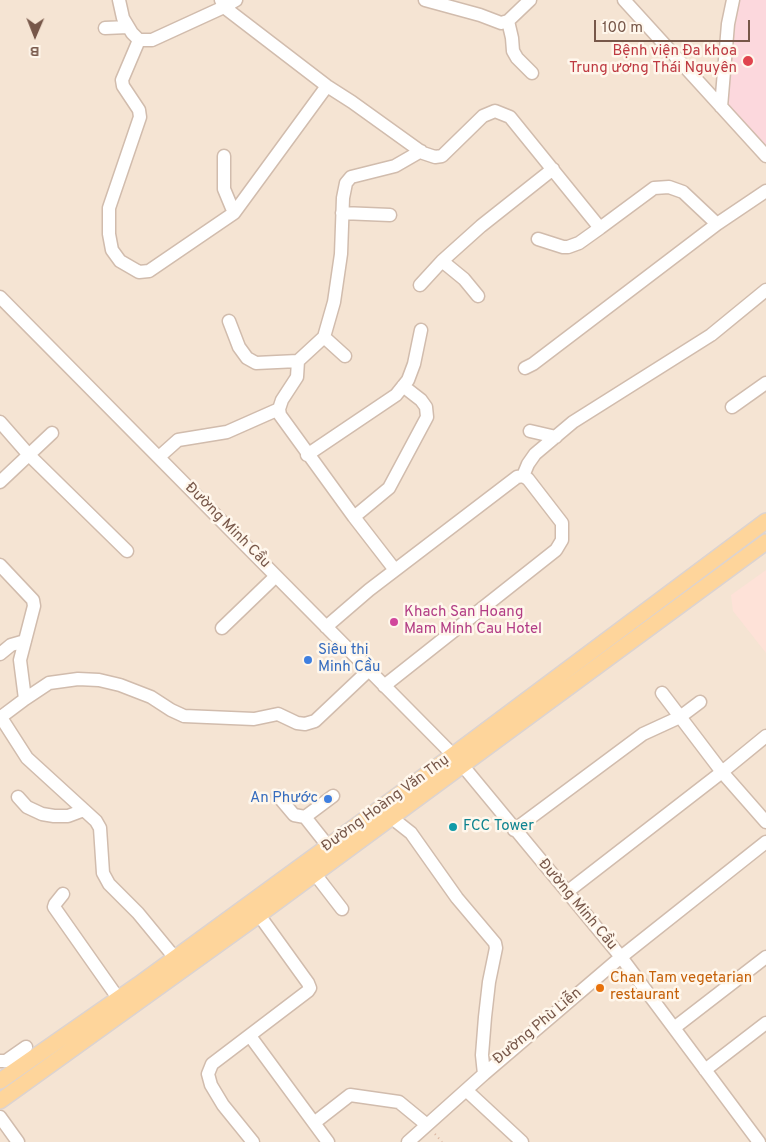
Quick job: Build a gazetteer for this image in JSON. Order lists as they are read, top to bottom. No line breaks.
{"streets":{"main road":["Đường Hoàng Văn Thụ"],"street":["Đường Minh Cầu","Đường Phù Liễn"]},"crossings":[["Đường Minh Cầu","Đường Hoàng Văn Thụ"],["Đường Minh Cầu","Đường Phù Liễn"]],"places":["Bệnh viện Đa khoa Trung ương Thái Nguyên","Khach San Hoang Mam Minh Cau Hotel","Siêu thị Minh Cầu","An Phước","FCC Tower","Chan Tam vegetarian restaurant"],"scale_bar":"100 m","north":"bottom"}
